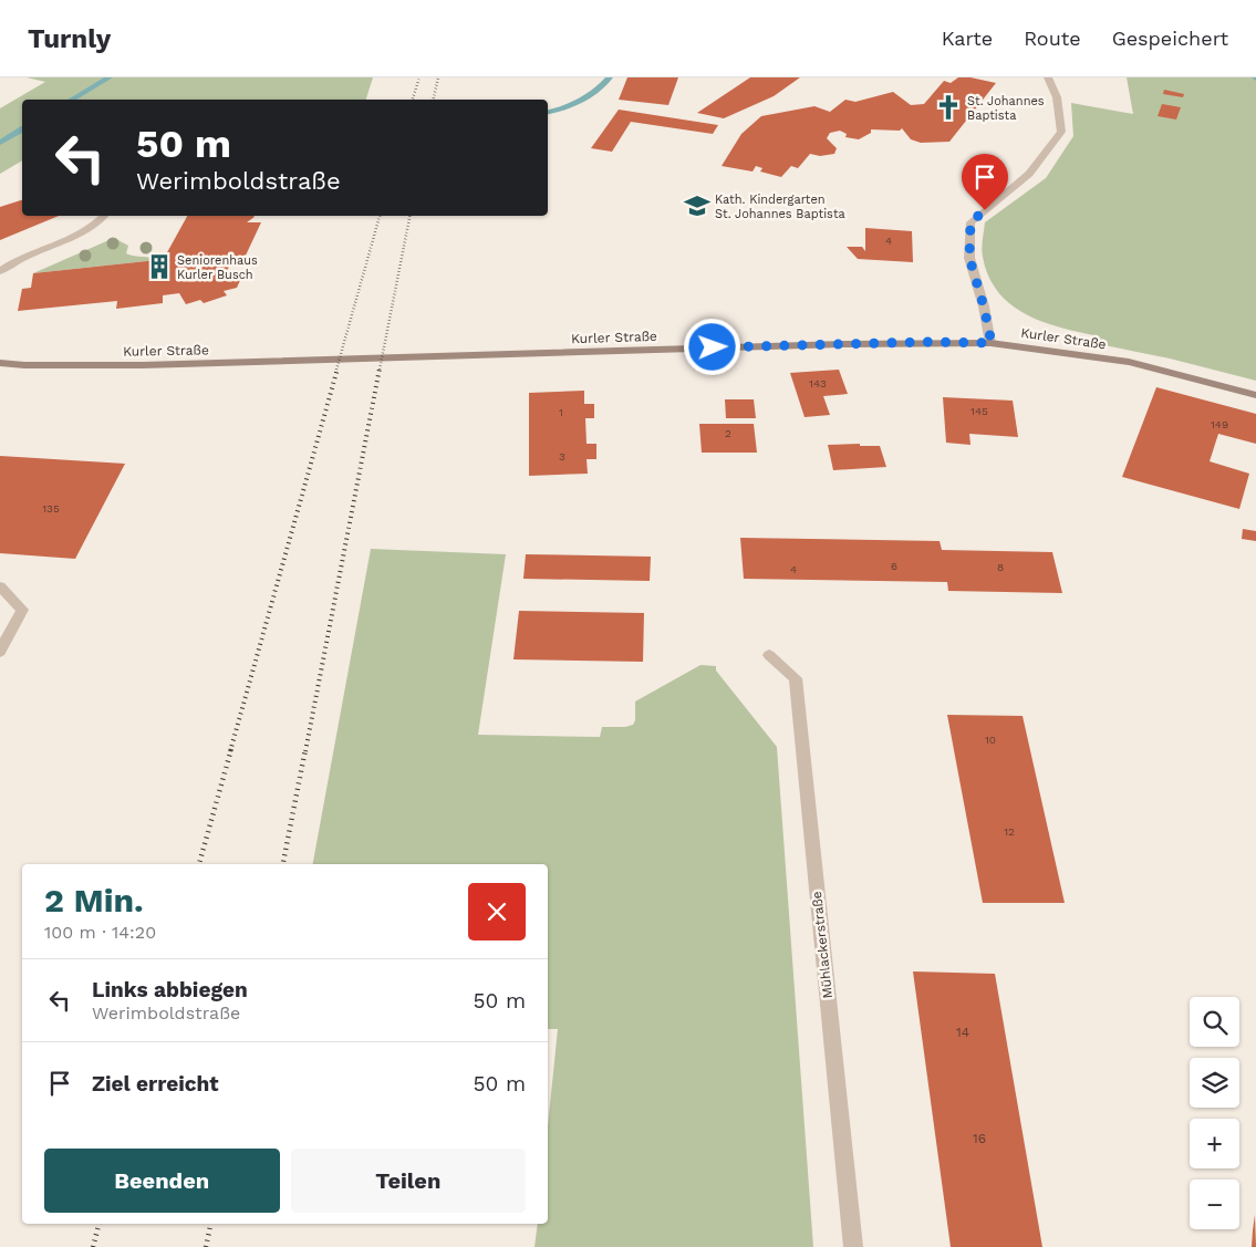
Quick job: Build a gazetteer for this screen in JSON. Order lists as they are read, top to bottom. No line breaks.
{"streets":{"main road":["Kurler Straße"],"street":["Mühlackerstraße"]},"places":{"church":["St. Johannes Baptista"],"school or university":["Kath. Kindergarten St. Johannes Baptista"],"building":["Seniorenhaus Kurler Busch"]},"house_numbers":["4","143","145","1","149","2","3","135","6","8","4","10","12","14","16"],"page":{"header":"Turnly","nav":["Karte","Route","Gespeichert"],"turn":["50 m","Werimboldstraße"],"heading":["2 Min.","100 m · 14:20"],"list":[{"name":"Links abbiegen","note":"Werimboldstraße","value":"50 m"},{"name":"Ziel erreicht","value":"50 m"}],"map_buttons":["+","−"],"buttons":["Beenden","Teilen"]}}
